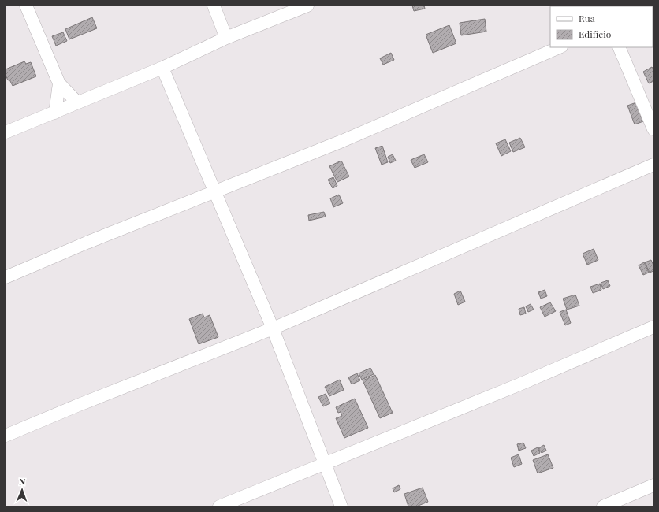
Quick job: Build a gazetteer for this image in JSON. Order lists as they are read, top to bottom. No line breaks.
{"legend":["Rua","Edifício"],"north":"top"}
